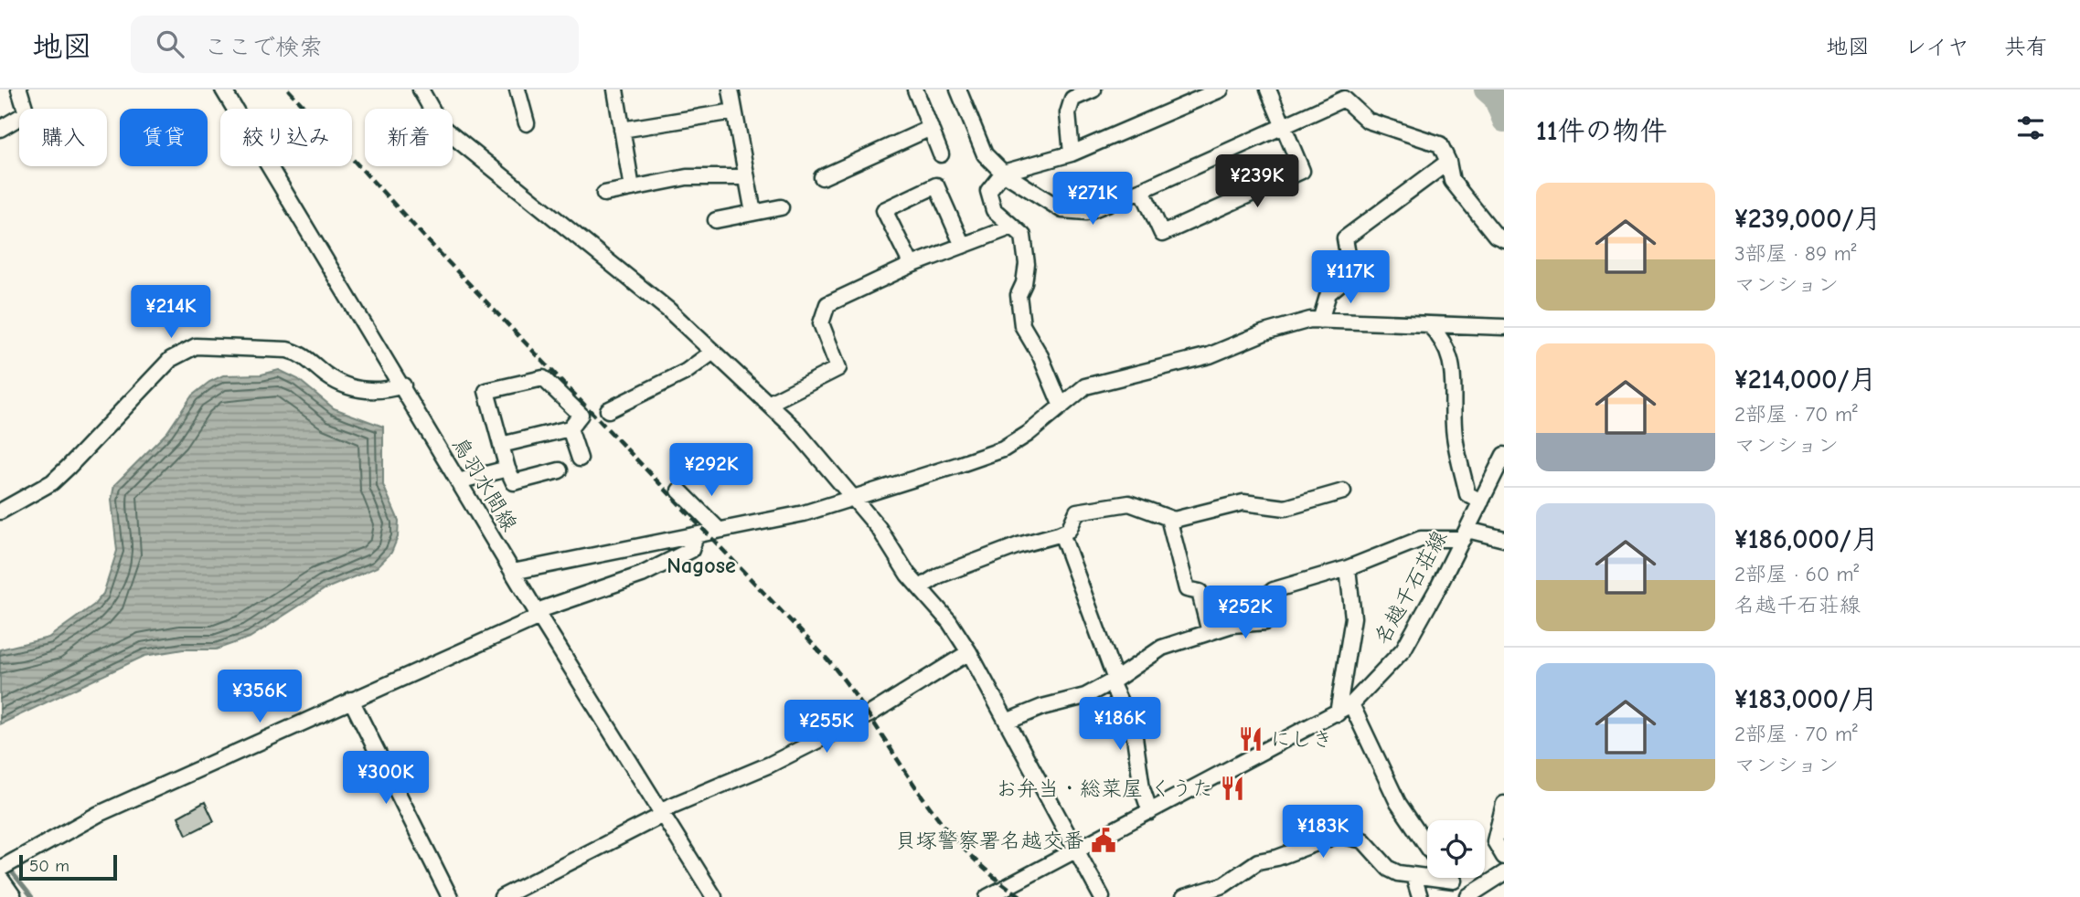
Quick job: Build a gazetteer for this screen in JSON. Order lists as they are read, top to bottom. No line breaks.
{"streets":{"street":["鳥羽水間線","名越千石荘線"]},"districts":["Nagose"],"places":{"restaurant":["にしき","お弁当・総菜屋 くうた"],"public building":["貝塚警察署名越交番"]},"scale_bar":"50 m","page":{"header":"地図","search":"ここで検索","nav":["地図","レイヤ","共有"],"heading":"11件の物件","chip":["購入","賃貸","絞り込み","新着"],"price":["¥239K","¥271K","¥117K","¥214K","¥292K","¥252K","¥356K","¥186K","¥255K","¥300K","¥183K"],"list":[{"name":"¥239,000/月","note":"3部屋 · 89 m² · マンション"},{"name":"¥214,000/月","note":"2部屋 · 70 m² · マンション"},{"name":"¥186,000/月","note":"2部屋 · 60 m² · 名越千石荘線"},{"name":"¥183,000/月","note":"2部屋 · 70 m² · マンション"}],"scale":"50 m"}}
